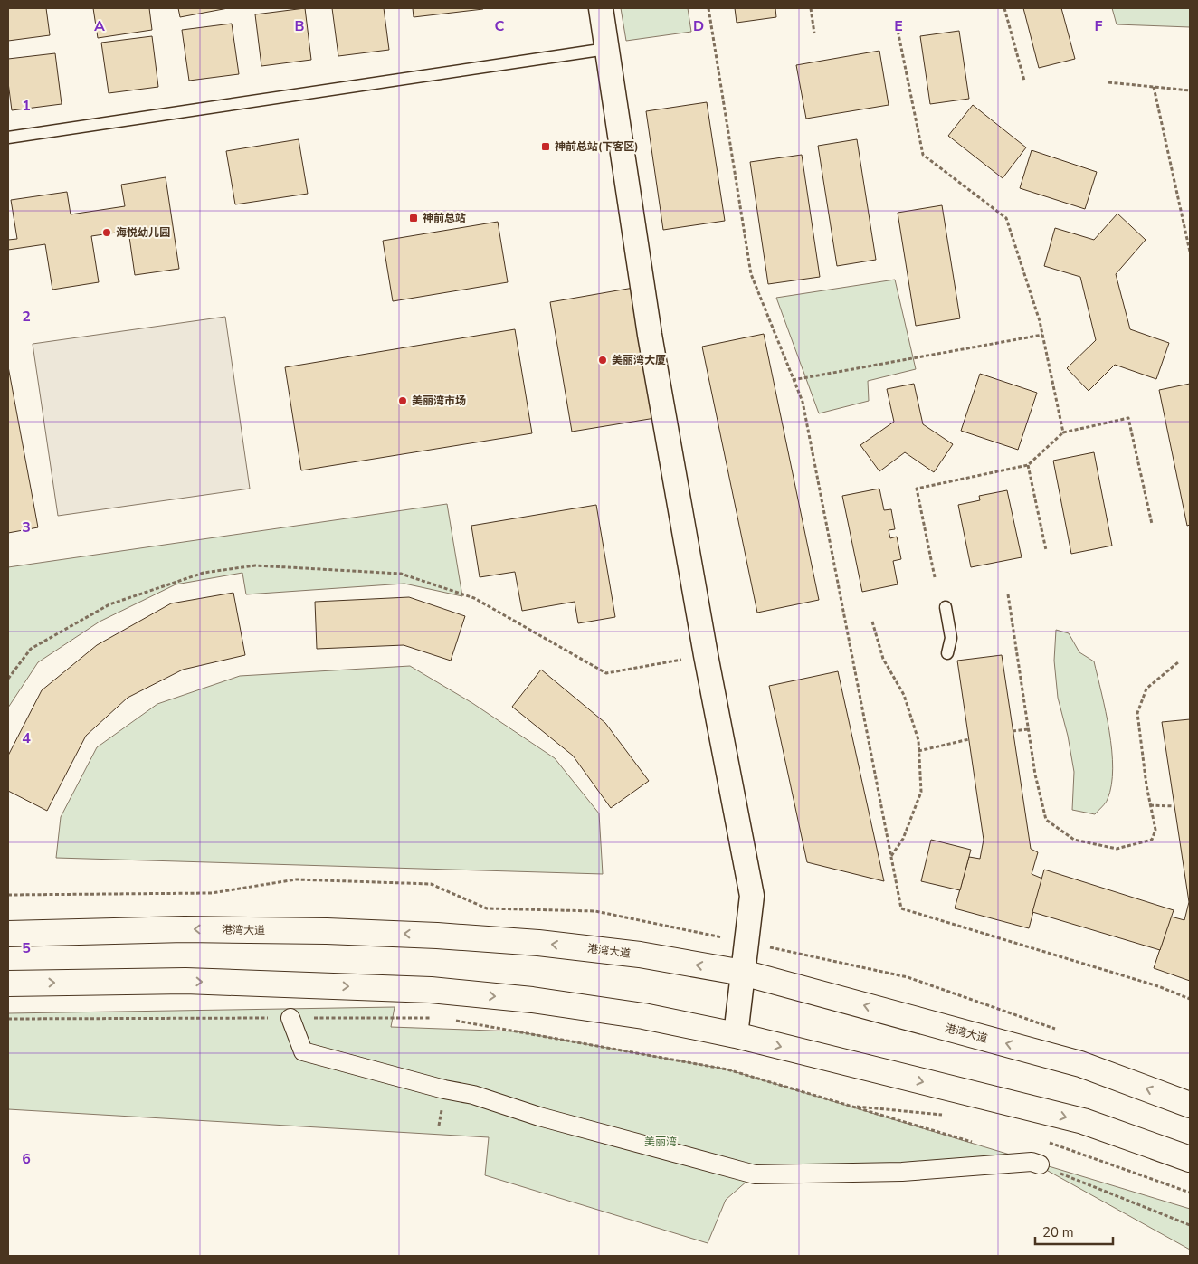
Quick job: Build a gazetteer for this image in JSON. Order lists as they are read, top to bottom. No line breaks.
{"streets":{"highway":["港湾大道"]},"parks":["美丽湾"],"places":{"transit":["神前总站(下客区)","神前总站"],"other":["海悦幼儿园","美丽湾大厦","美丽湾市场"]},"scale_bar":"20 m","grid":{"columns":["A","B","C","D","E","F"],"rows":["1","2","3","4","5","6"]}}
